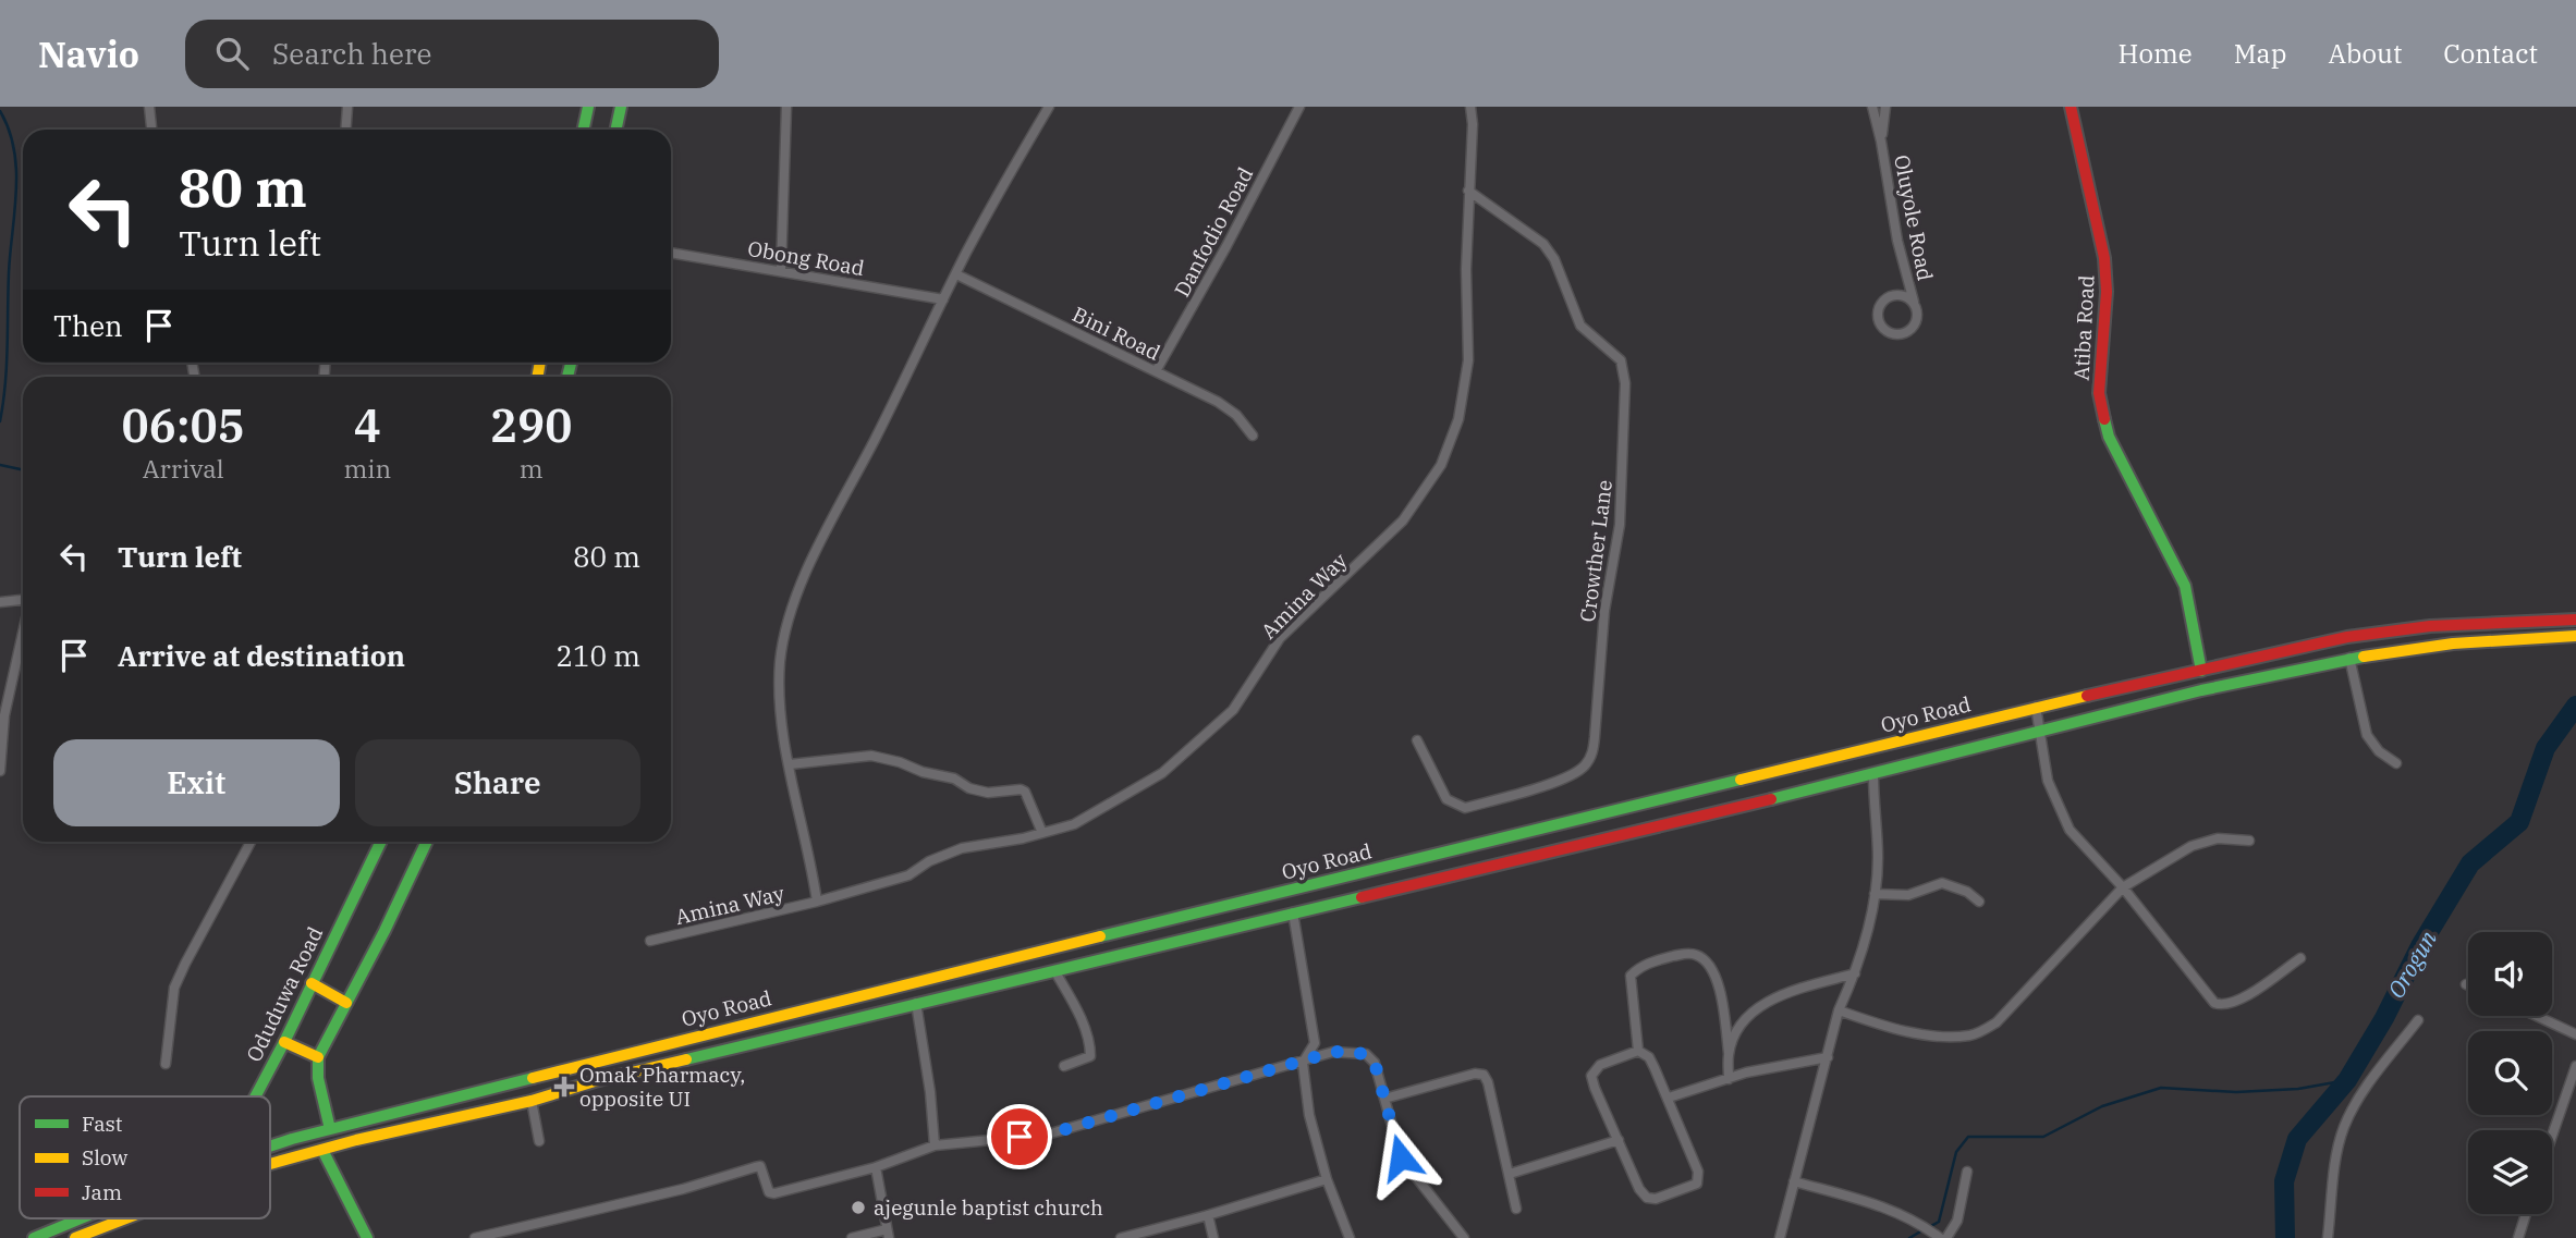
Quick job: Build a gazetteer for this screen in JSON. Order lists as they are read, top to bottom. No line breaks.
{"streets":{"main road":["Atiba Road","Oyo Road","Oduduwa Road"],"street":["Oluyole Road","Danfodio Road","Obong Road","Bini Road","Crowther Lane","Amina Way"]},"crossings":[["Danfodio Road","Bini Road"],["Obong Road","Amina Way"],["Atiba Road","Oyo Road"],["Bini Road","Amina Way"],["Crowther Lane","Amina Way"]],"water":["Orogun"],"places":{"health":["Omak Pharmacy, opposite UI"],"other":["ajegunle baptist church"]},"legend":["Fast","Slow","Jam"],"page":{"header":"Navio","search":"Search here","nav":["Home","Map","About","Contact"],"turn":["80 m","Turn left"],"then":"Then","eta":["06:05","Arrival","4","min","290","m"],"list":[{"name":"Turn left","value":"80 m"},{"name":"Arrive at destination","value":"210 m"}],"buttons":["Exit","Share"]}}
